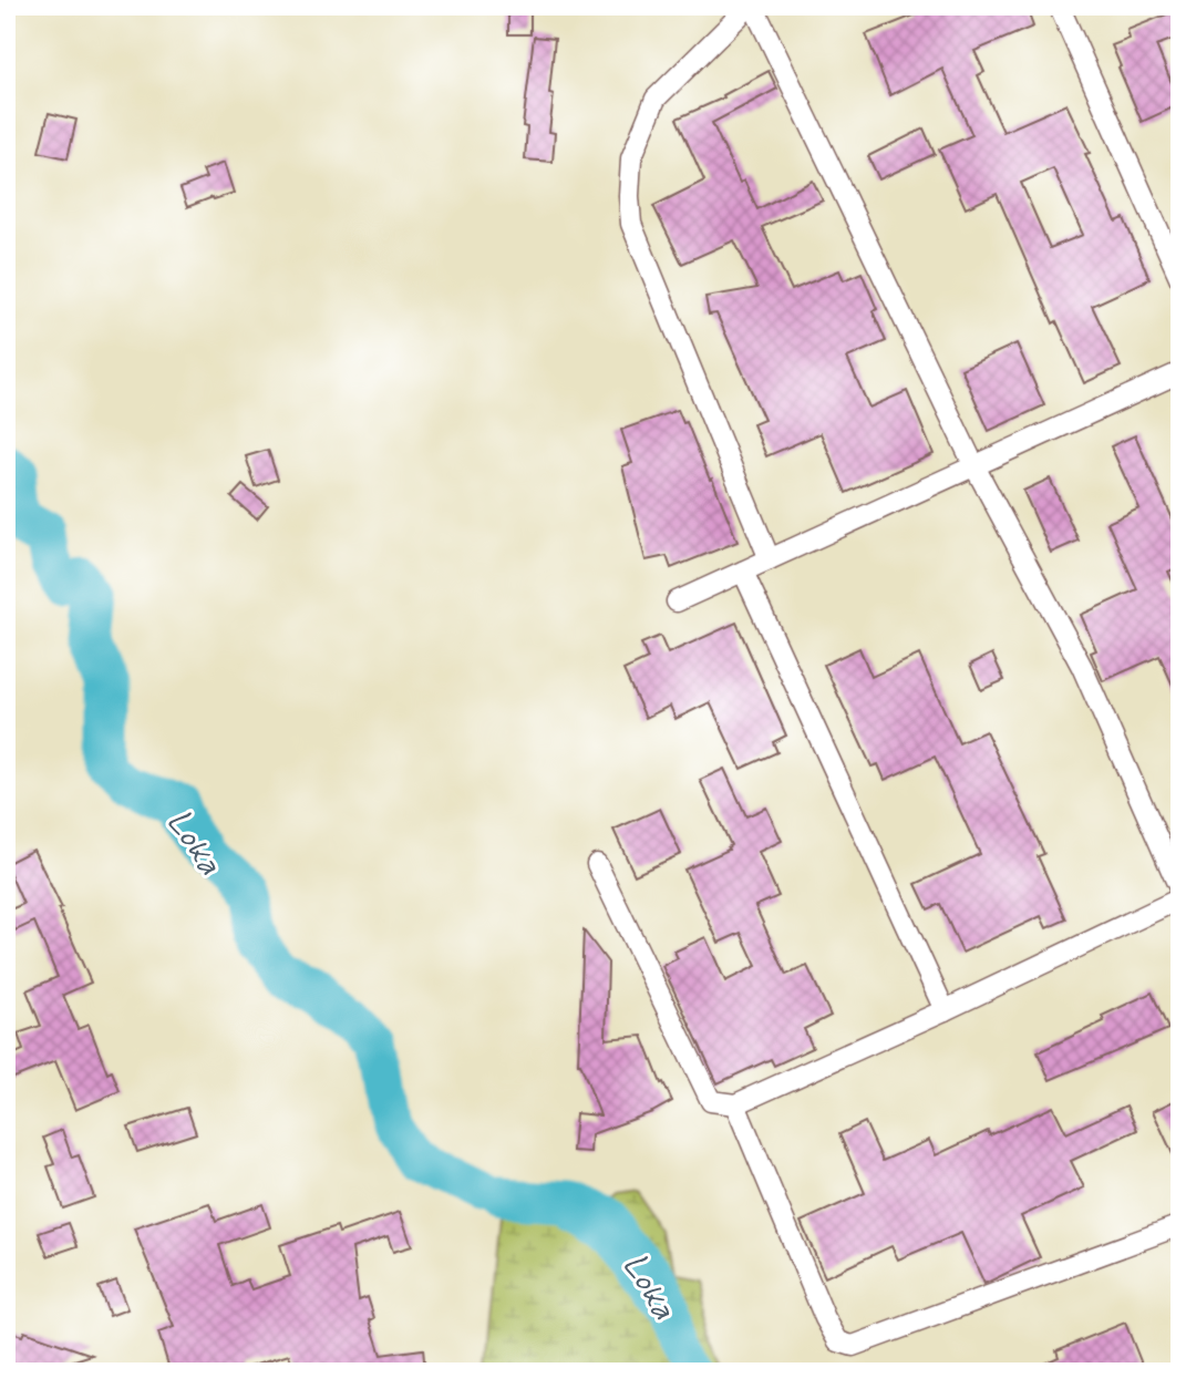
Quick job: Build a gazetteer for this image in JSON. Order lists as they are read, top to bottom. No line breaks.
{"water":["Loka"]}
